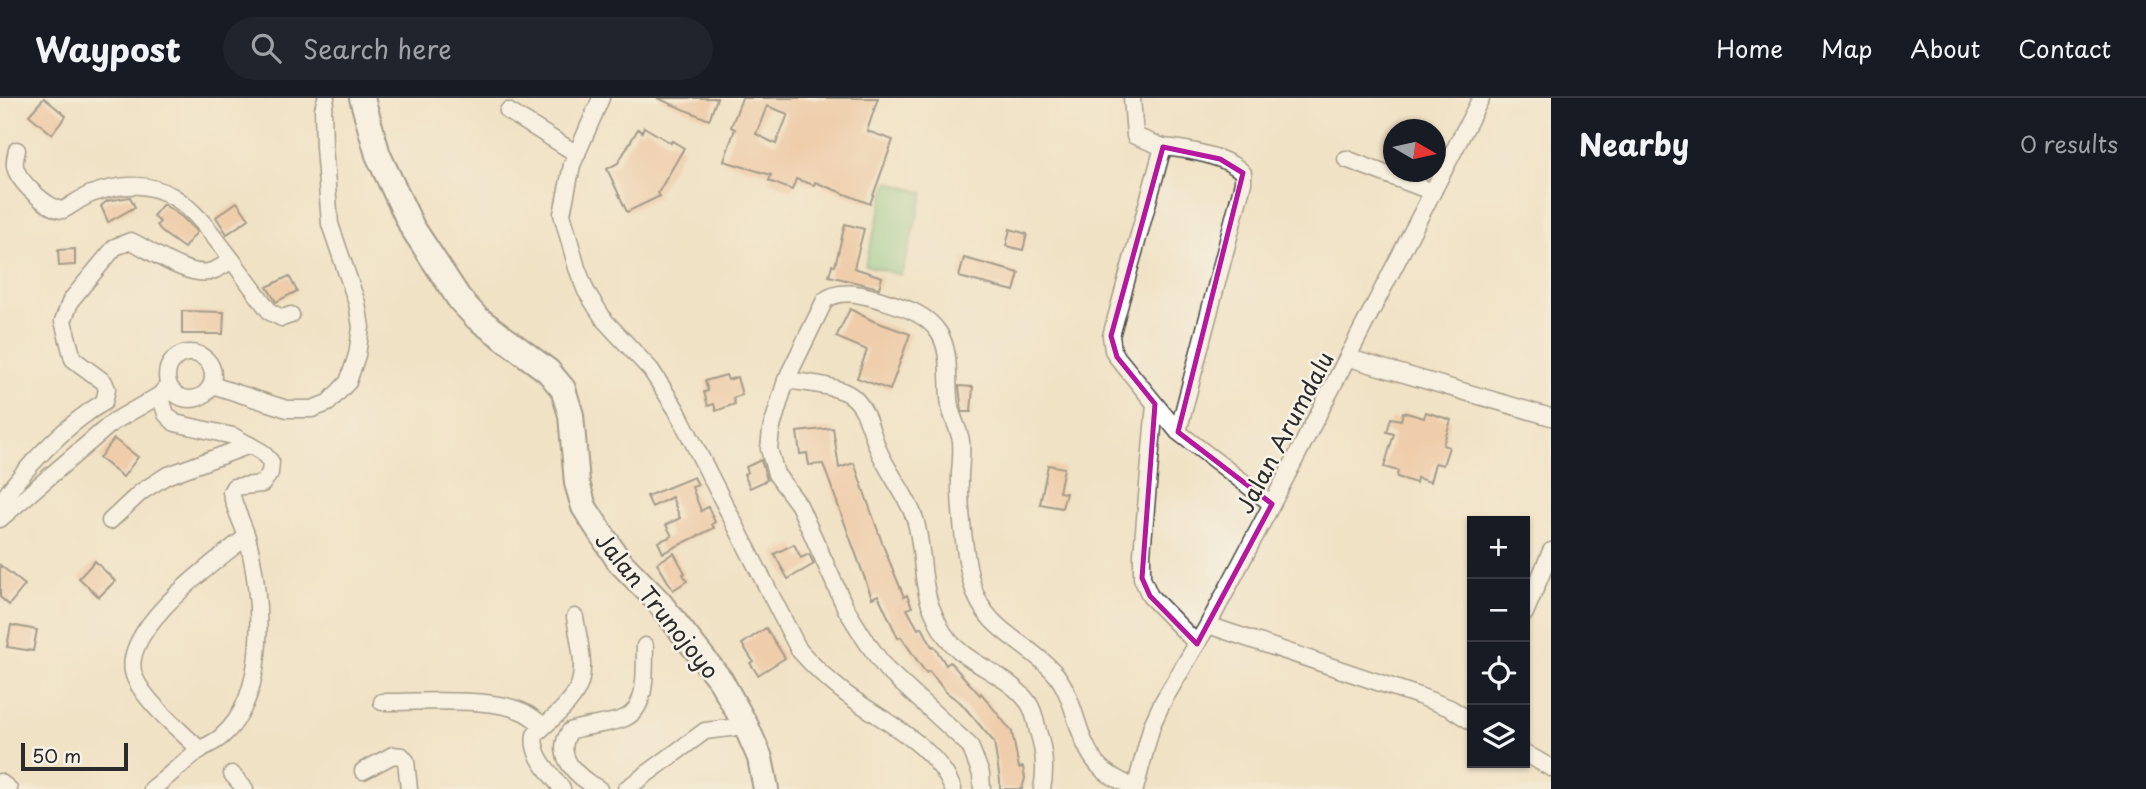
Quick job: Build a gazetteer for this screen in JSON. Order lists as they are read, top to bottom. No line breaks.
{"streets":{"main road":["Jalan Trunojoyo"],"street":["Jalan Arumdalu"]},"scale_bar":"50 m","north":"right","page":{"header":"Waypost","search":"Search here","nav":["Home","Map","About","Contact"],"heading":["Nearby","0 results"],"map_buttons":["+","−"],"scale":"50 m"}}
